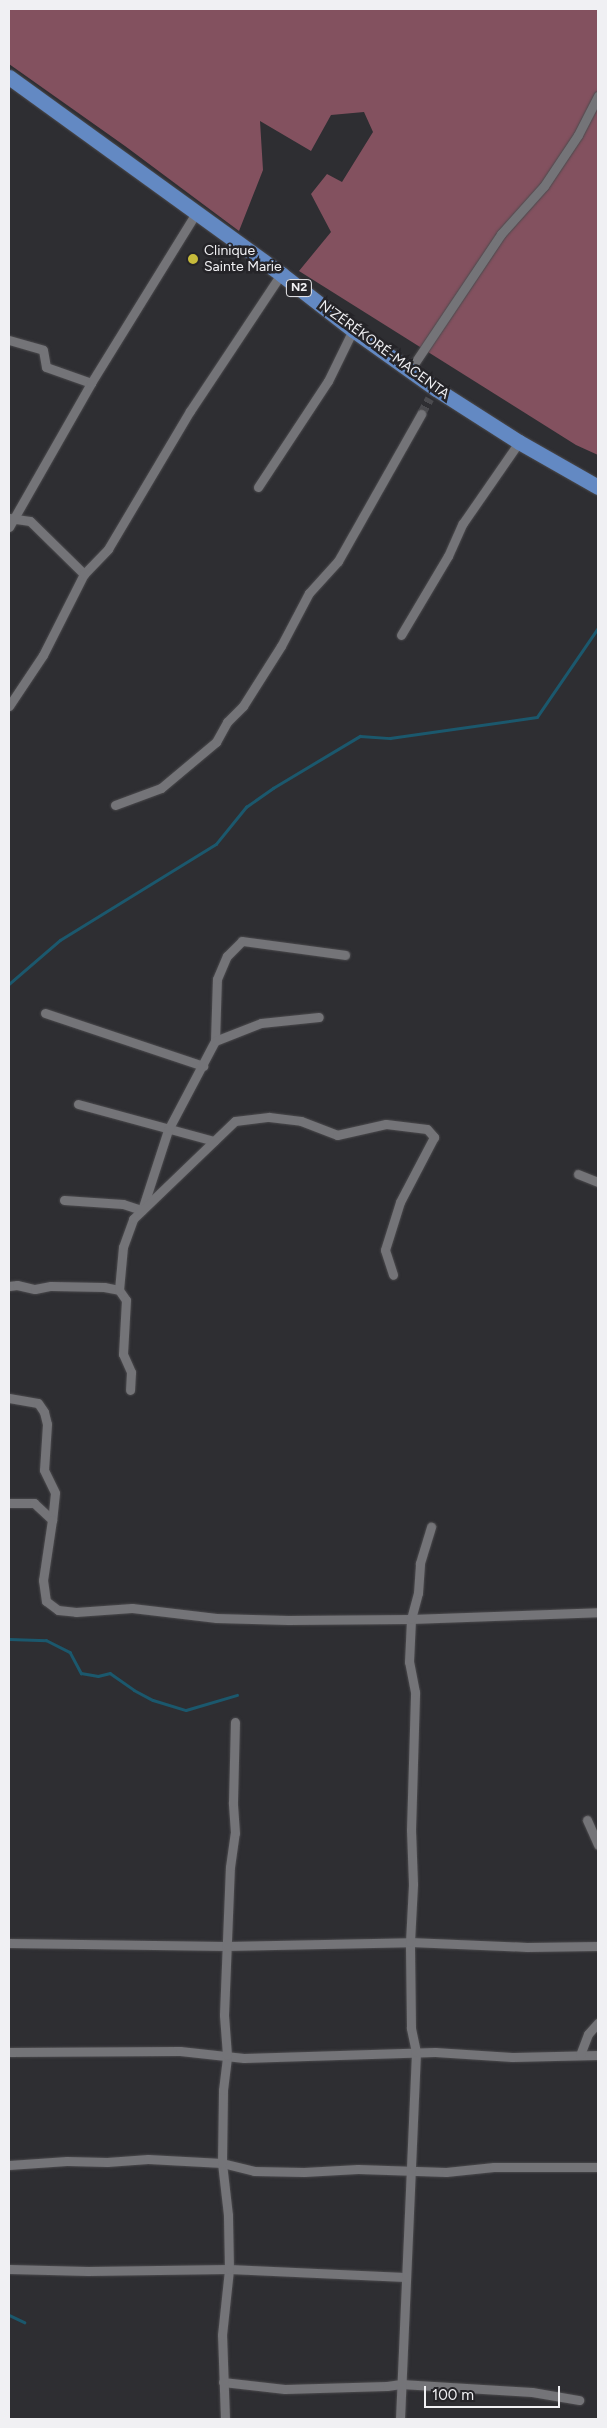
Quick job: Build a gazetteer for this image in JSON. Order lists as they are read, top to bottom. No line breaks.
{"streets":{"highway":["N2","N'ZÉRÉKORÉ-MACENTA"]},"places":["Clinique Sainte Marie"],"scale_bar":"100 m"}
